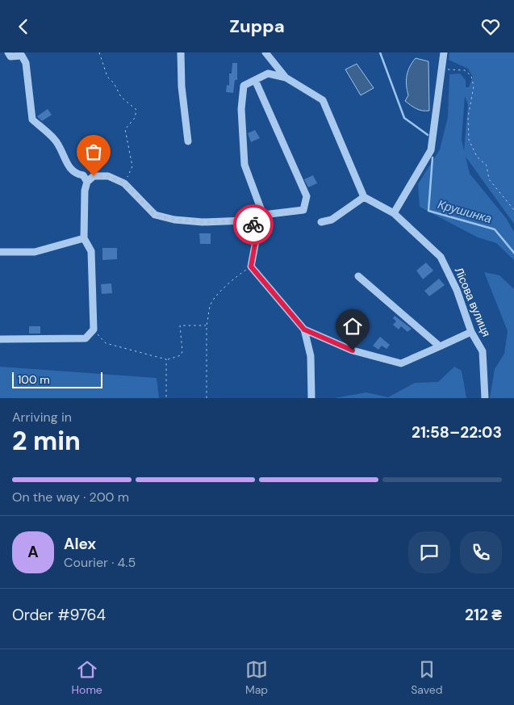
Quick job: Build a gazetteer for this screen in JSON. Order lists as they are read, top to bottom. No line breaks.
{"streets":{"street":["Лісова вулиця"]},"water":["Крушинка"],"scale_bar":"100 m","page":{"header":"Zuppa","scale":"100 m","heading":["2 min","Arriving in","21:58–22:03"],"panel":["Alex","Courier · 4.5","Order #9764","212 ₴"],"bar":"On the way · 200 m","round":"A","tabs":["Home","Map","Saved"]}}
